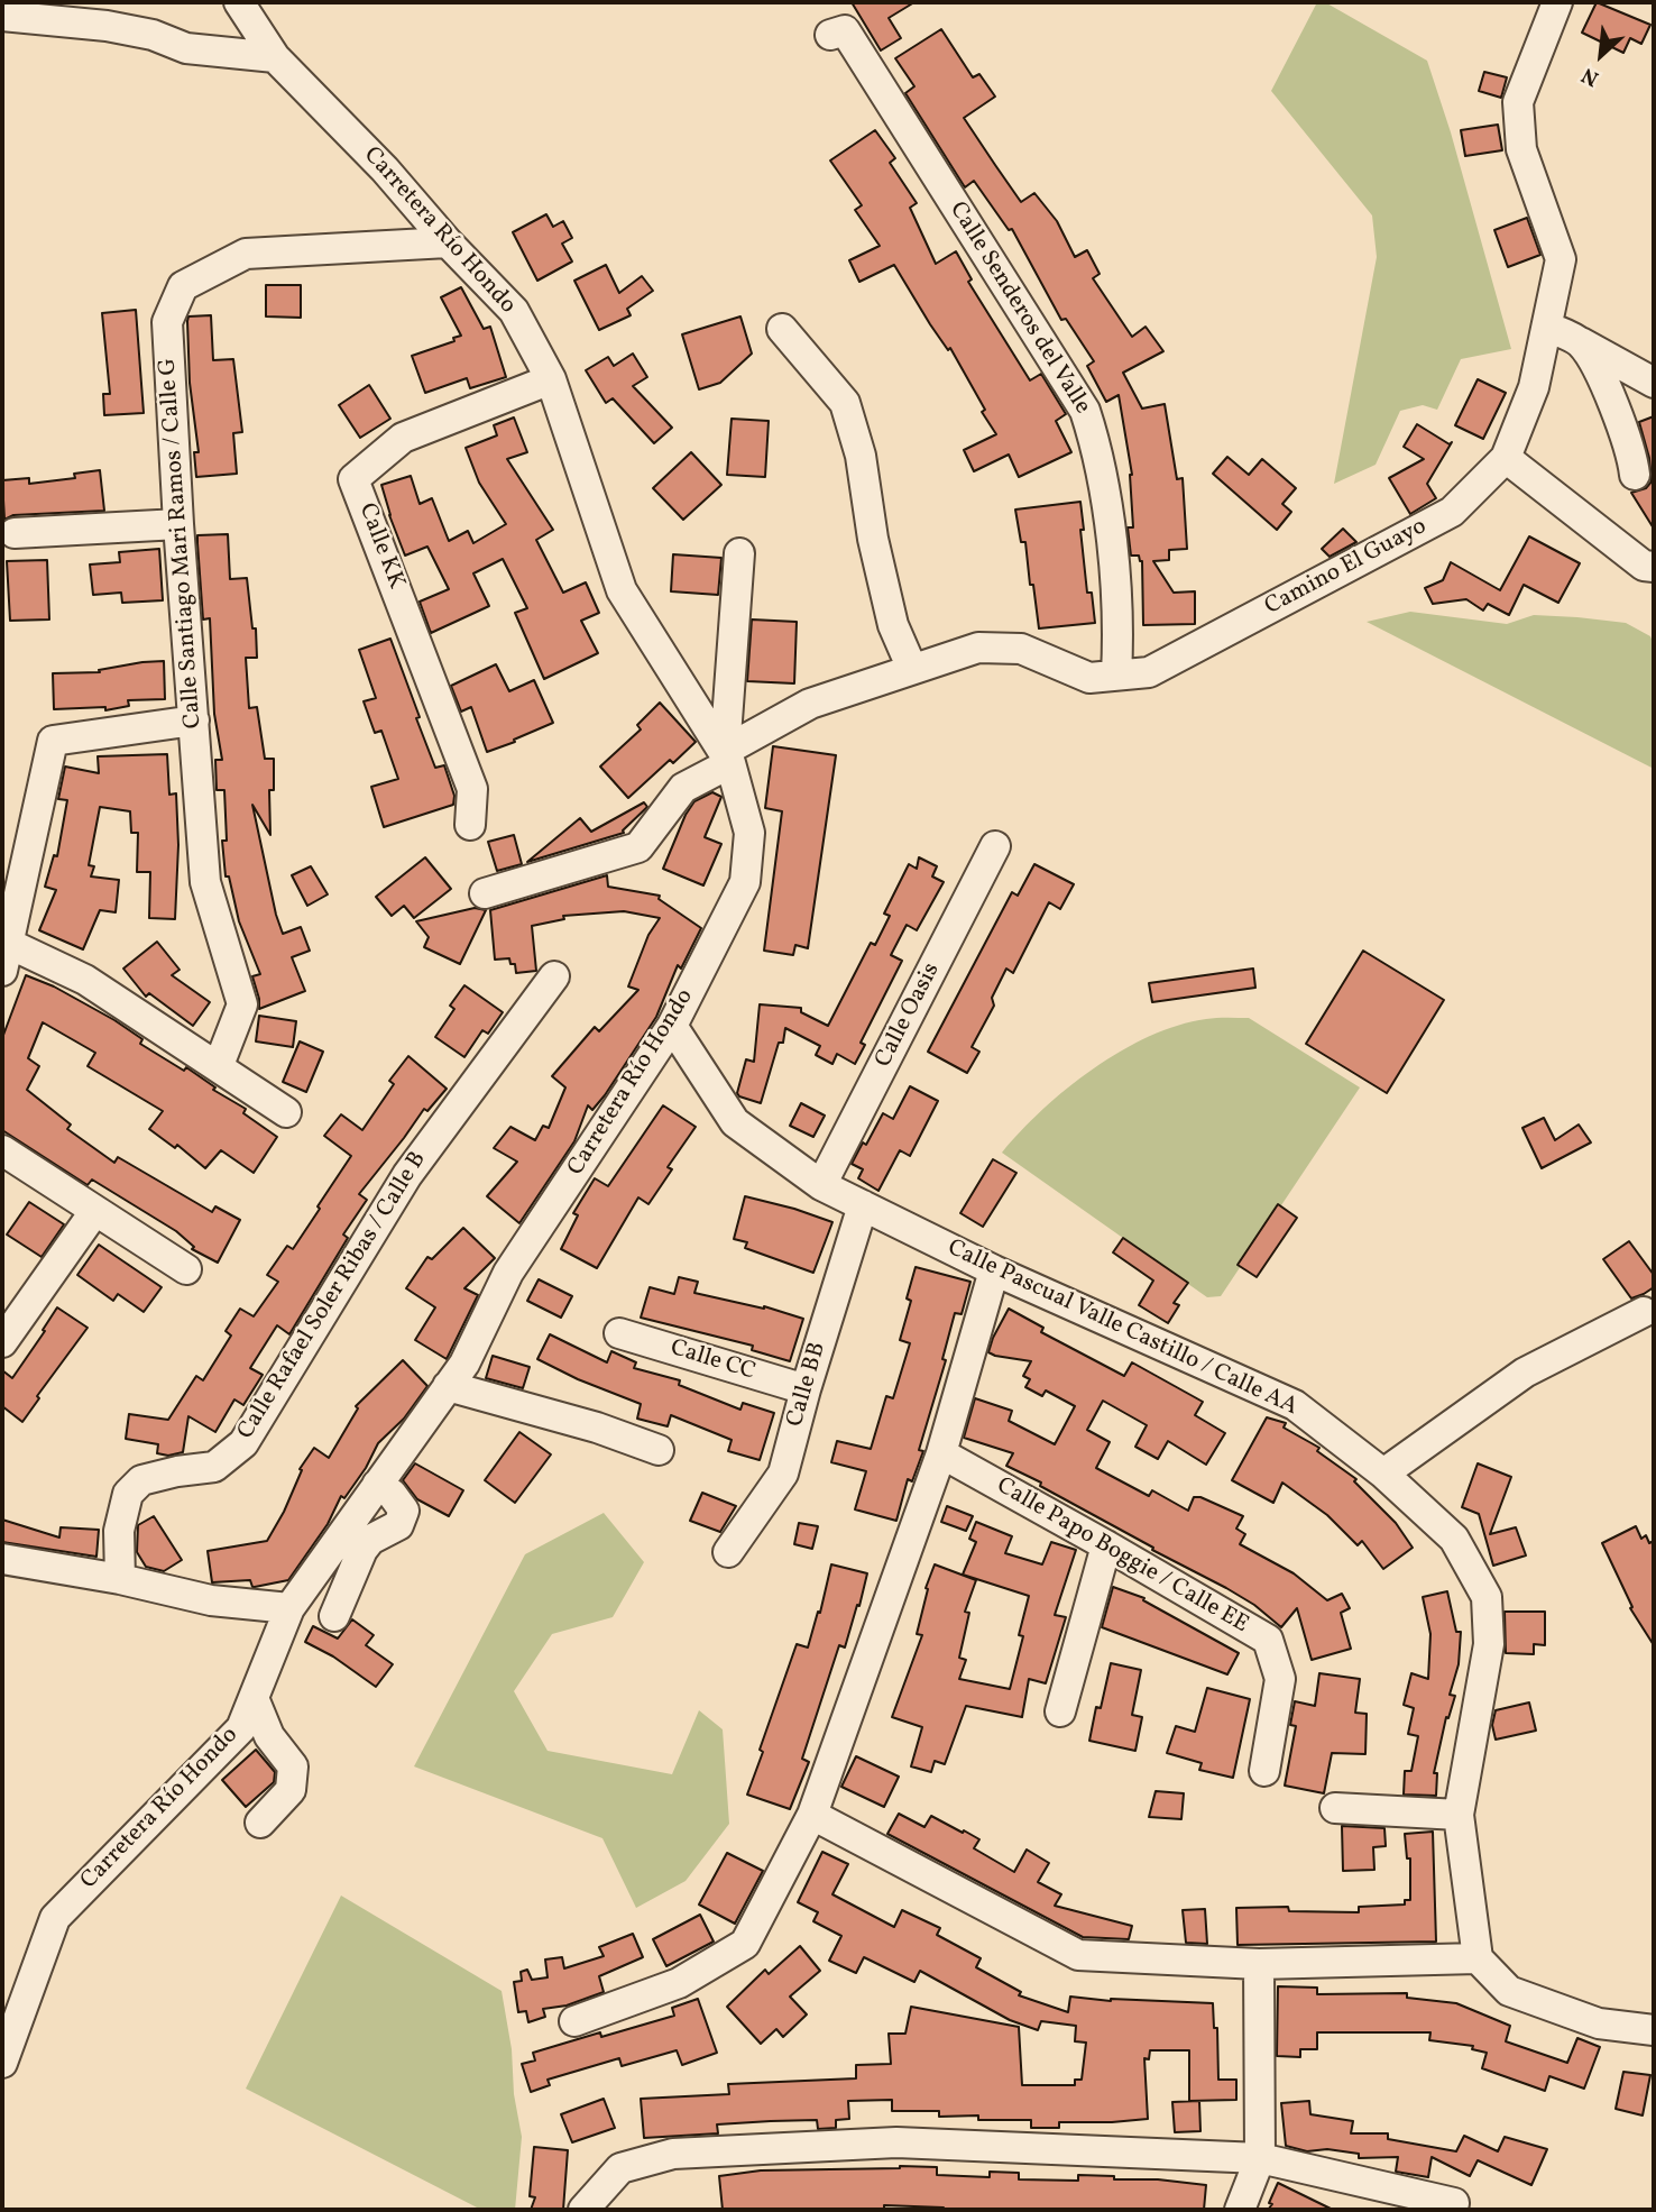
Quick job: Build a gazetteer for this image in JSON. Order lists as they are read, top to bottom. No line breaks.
{"streets":{"street":["Carretera Río Hondo","Calle Senderos del Valle","Calle Santiago Mari Ramos / Calle G","Calle KK","Camino El Guayo","Calle Oasis","Calle Rafael Soler Ribas / Calle B","Calle Pascual Valle Castillo / Calle AA","Calle CC","Calle BB","Calle Papo Boggie / Calle EE"]},"crossings":[["Carretera Río Hondo","Calle Santiago Mari Ramos / Calle G"],["Carretera Río Hondo","Calle KK"],["Carretera Río Hondo","Camino El Guayo"],["Carretera Río Hondo","Calle Pascual Valle Castillo / Calle AA"],["Calle Senderos del Valle","Camino El Guayo"],["Calle Oasis","Calle Pascual Valle Castillo / Calle AA"],["Calle Pascual Valle Castillo / Calle AA","Calle BB"],["Calle CC","Calle BB"]],"north":"bottom left"}
